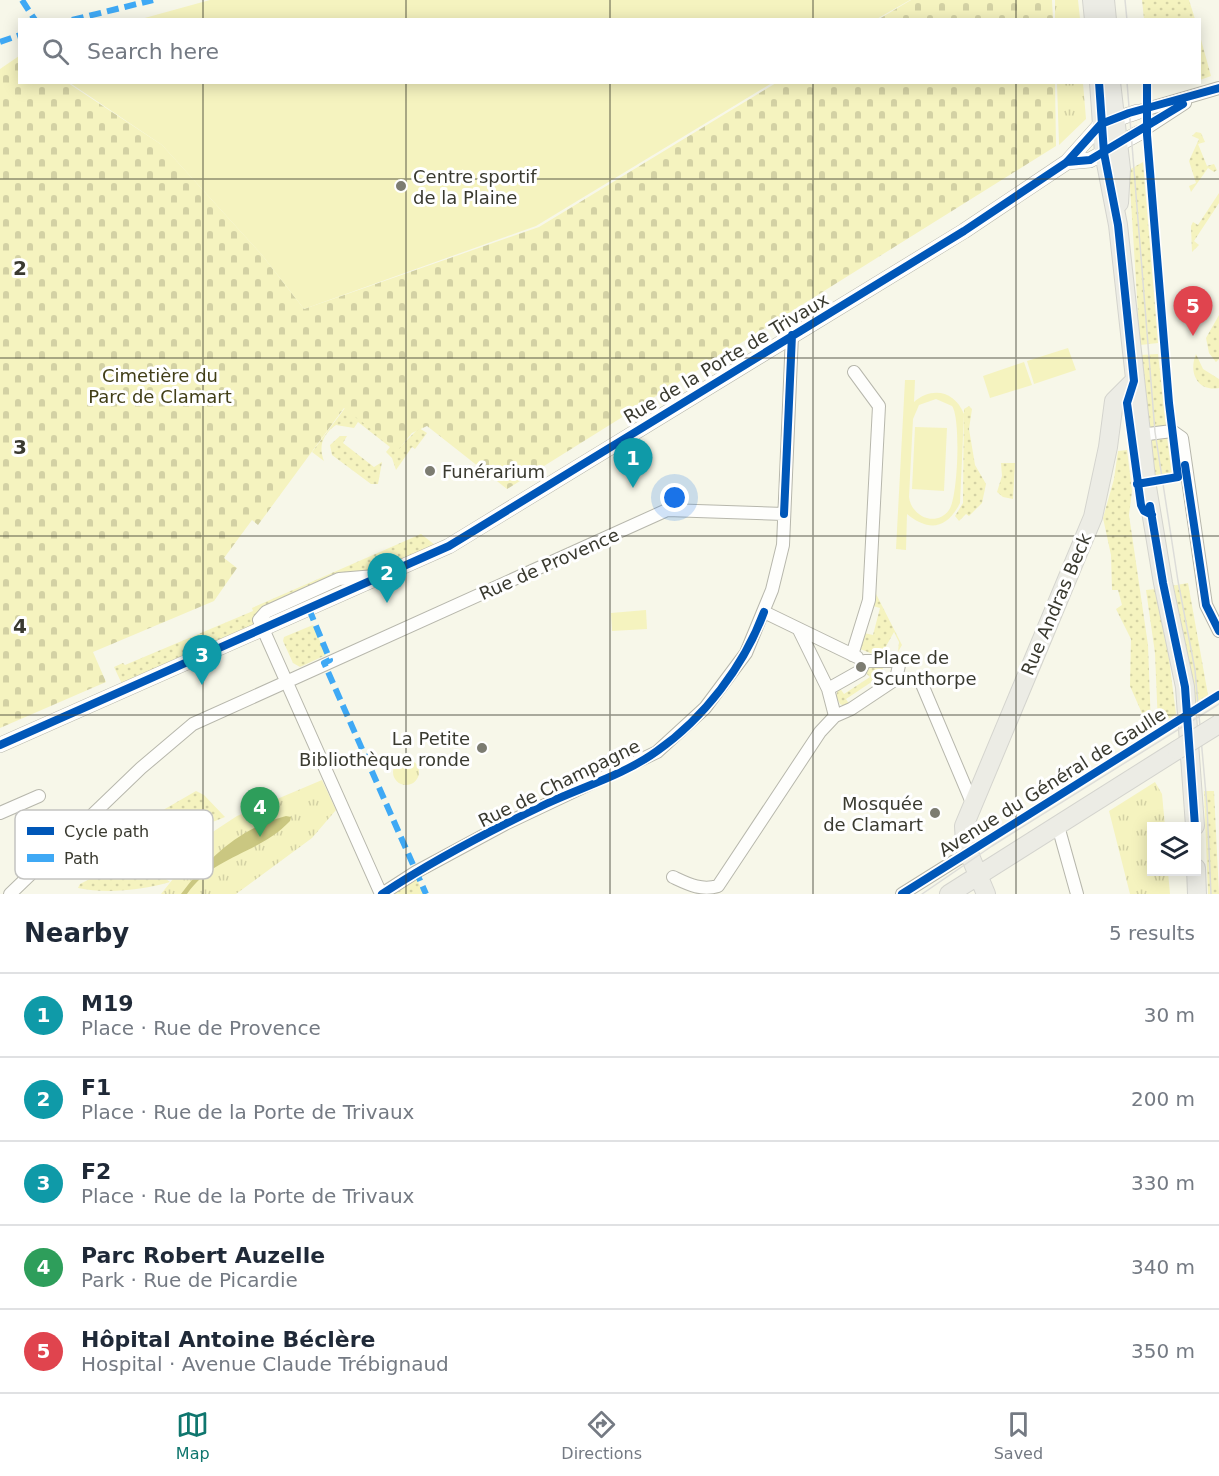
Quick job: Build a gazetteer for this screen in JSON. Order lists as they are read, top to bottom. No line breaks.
{"streets":{"main road":["Rue Andras Beck"],"street":["Rue de la Porte de Trivaux","Rue de Provence","Avenue du Général de Gaulle","Rue de Champagne"]},"crossings":[["Rue de la Porte de Trivaux","Rue de Champagne"],["Rue de Provence","Rue de Champagne"],["Rue Andras Beck","Avenue du Général de Gaulle"]],"parks":["Cimetière du Parc de Clamart"],"places":["Centre sportif de la Plaine","Funérarium","Place de Scunthorpe","La Petite Bibliothèque ronde","Mosquée de Clamart"],"legend":["Cycle path","Path"],"page":{"search":"Search here","pins":["5","1","2","3","4"],"heading":["Nearby","5 results"],"list":[{"mark":"1","name":"M19","note":"Place · Rue de Provence","value":"30 m"},{"mark":"2","name":"F1","note":"Place · Rue de la Porte de Trivaux","value":"200 m"},{"mark":"3","name":"F2","note":"Place · Rue de la Porte de Trivaux","value":"330 m"},{"mark":"4","name":"Parc Robert Auzelle","note":"Park · Rue de Picardie","value":"340 m"},{"mark":"5","name":"Hôpital Antoine Béclère","note":"Hospital · Avenue Claude Trébignaud","value":"350 m"}],"nav":["Map","Directions","Saved"]},"grid":{"rows":["2","3","4"]}}
